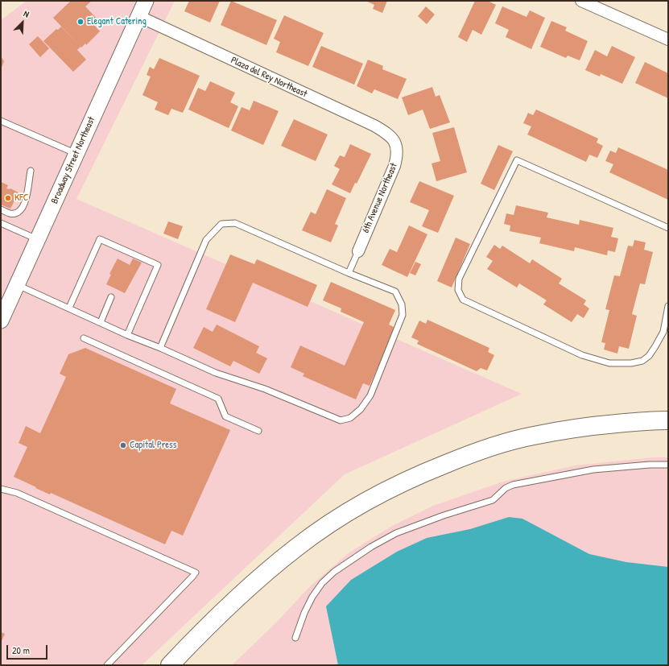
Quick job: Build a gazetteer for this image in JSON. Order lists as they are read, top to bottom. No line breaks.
{"streets":{"main road":["Broadway Street Northeast"],"street":["Plaza del Rey Northeast","6th Avenue Northeast"]},"crossings":[["Plaza del Rey Northeast","Broadway Street Northeast"],["Plaza del Rey Northeast","6th Avenue Northeast"]],"places":["Elegant Catering","KFC","Capital Press"],"scale_bar":"20 m","north":"top right"}
